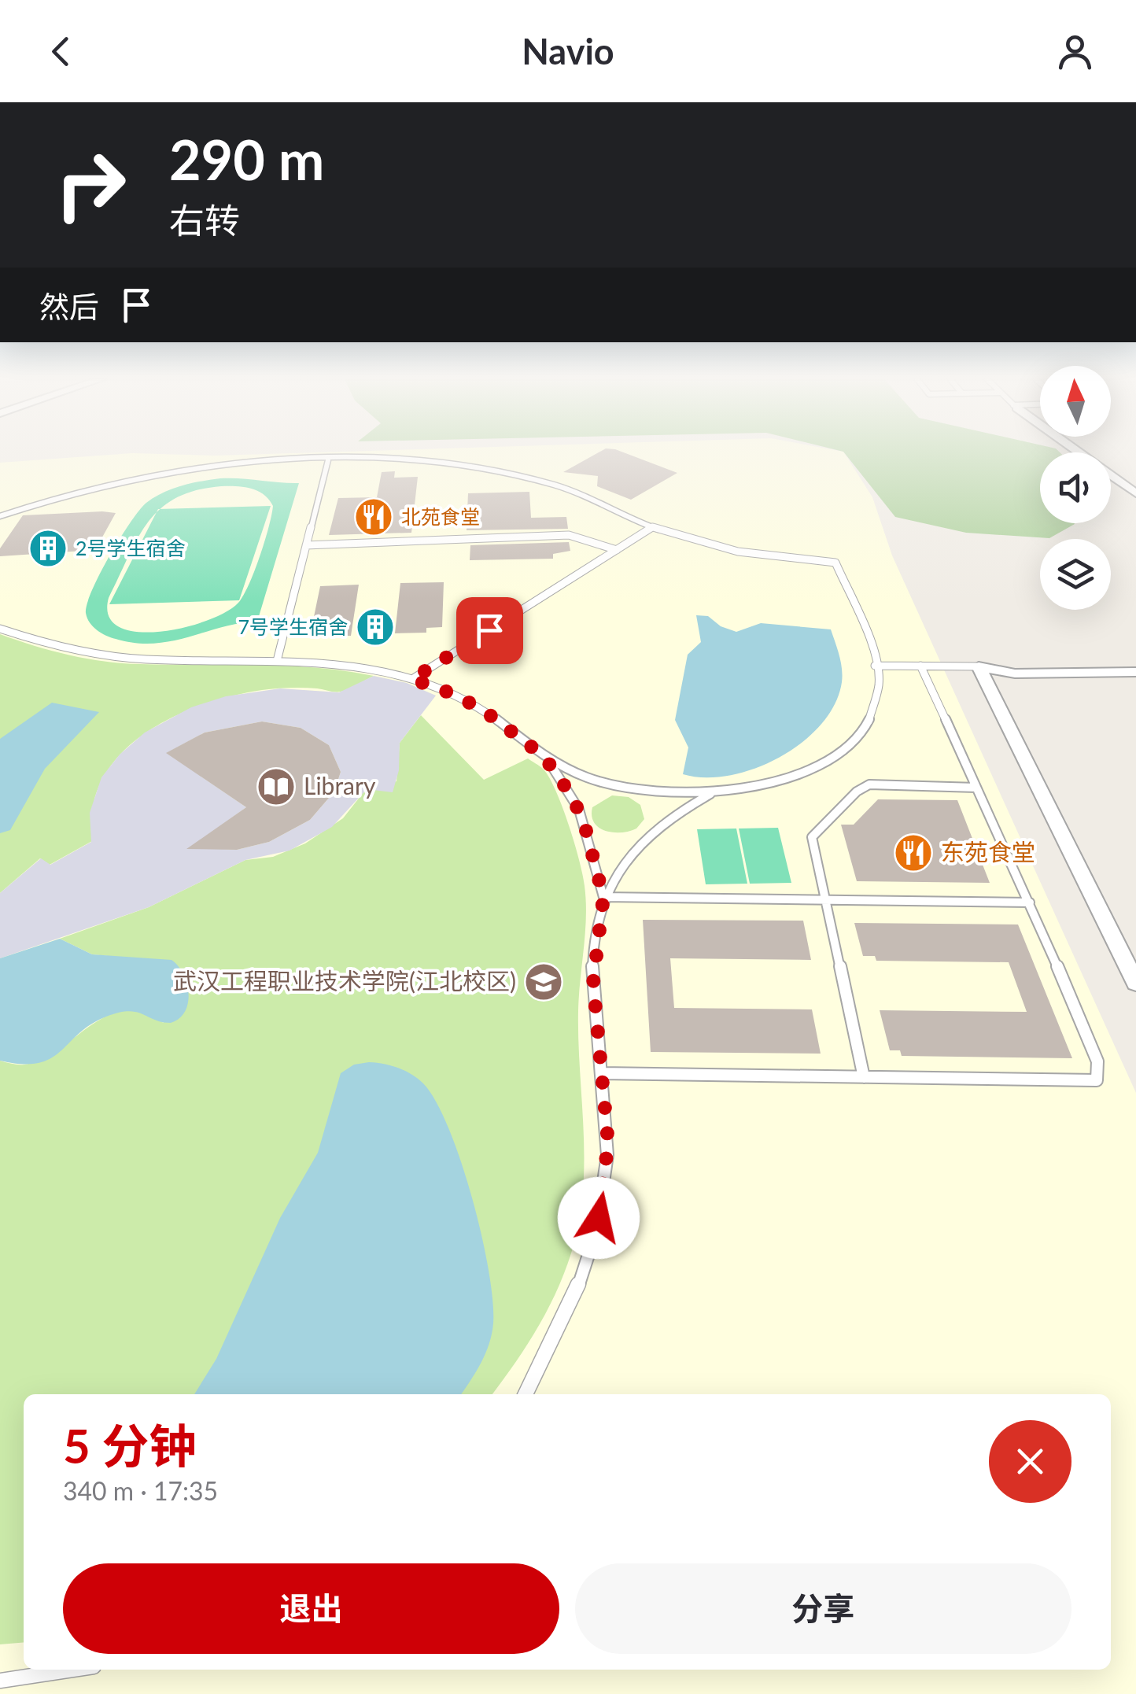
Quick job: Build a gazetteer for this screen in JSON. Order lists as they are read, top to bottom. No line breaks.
{"places":{"restaurant":["北苑食堂","东苑食堂"],"building":["2号学生宿舍","7号学生宿舍"],"library":["Library"],"school or university":["武汉工程职业技术学院(江北校区)"]},"north":"top","page":{"header":"Navio","turn":["290 m","右转"],"then":"然后","heading":["5 分钟","340 m · 17:35"],"buttons":["退出","分享"]}}
